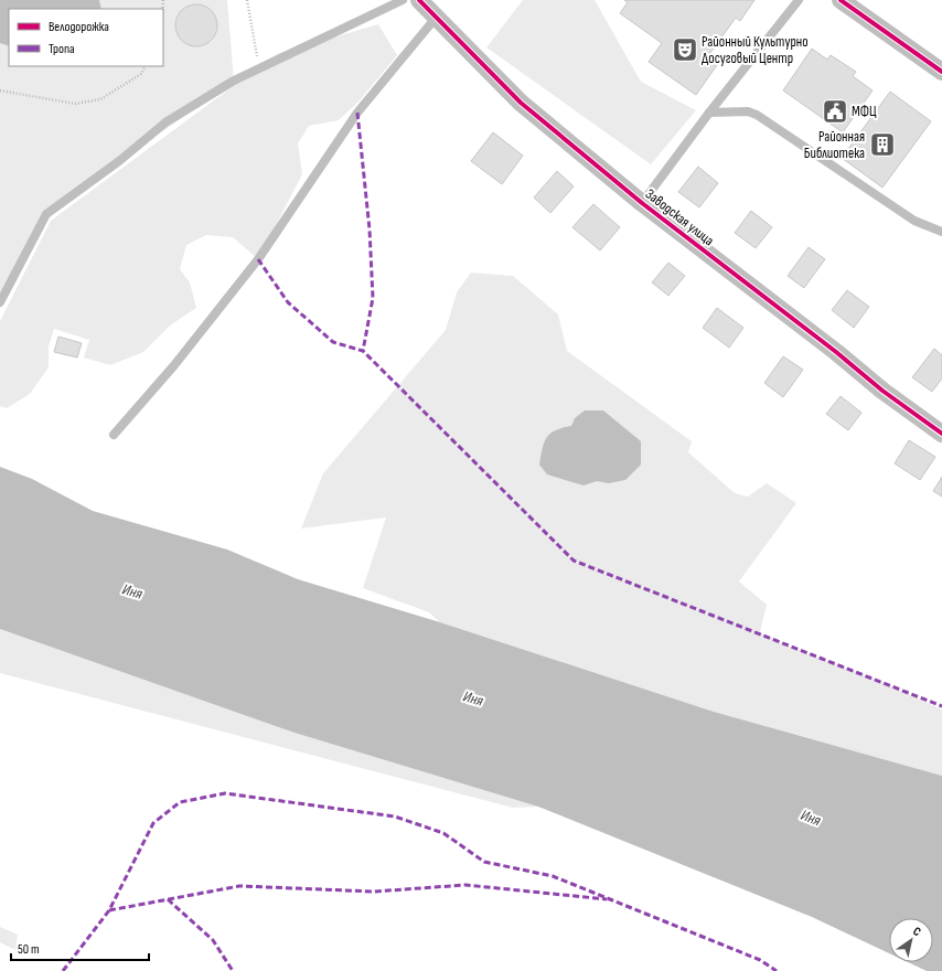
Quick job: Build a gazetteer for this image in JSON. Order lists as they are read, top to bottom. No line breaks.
{"streets":{"street":["Заводская улица"]},"water":["Иня"],"places":{"theatre":["Районный Культурно Досуговый Центр"],"public building":["МФЦ"],"building":["Районная Библиотека"]},"legend":["Велодорожка","Тропа"],"scale_bar":"50 m","north":"top right"}
